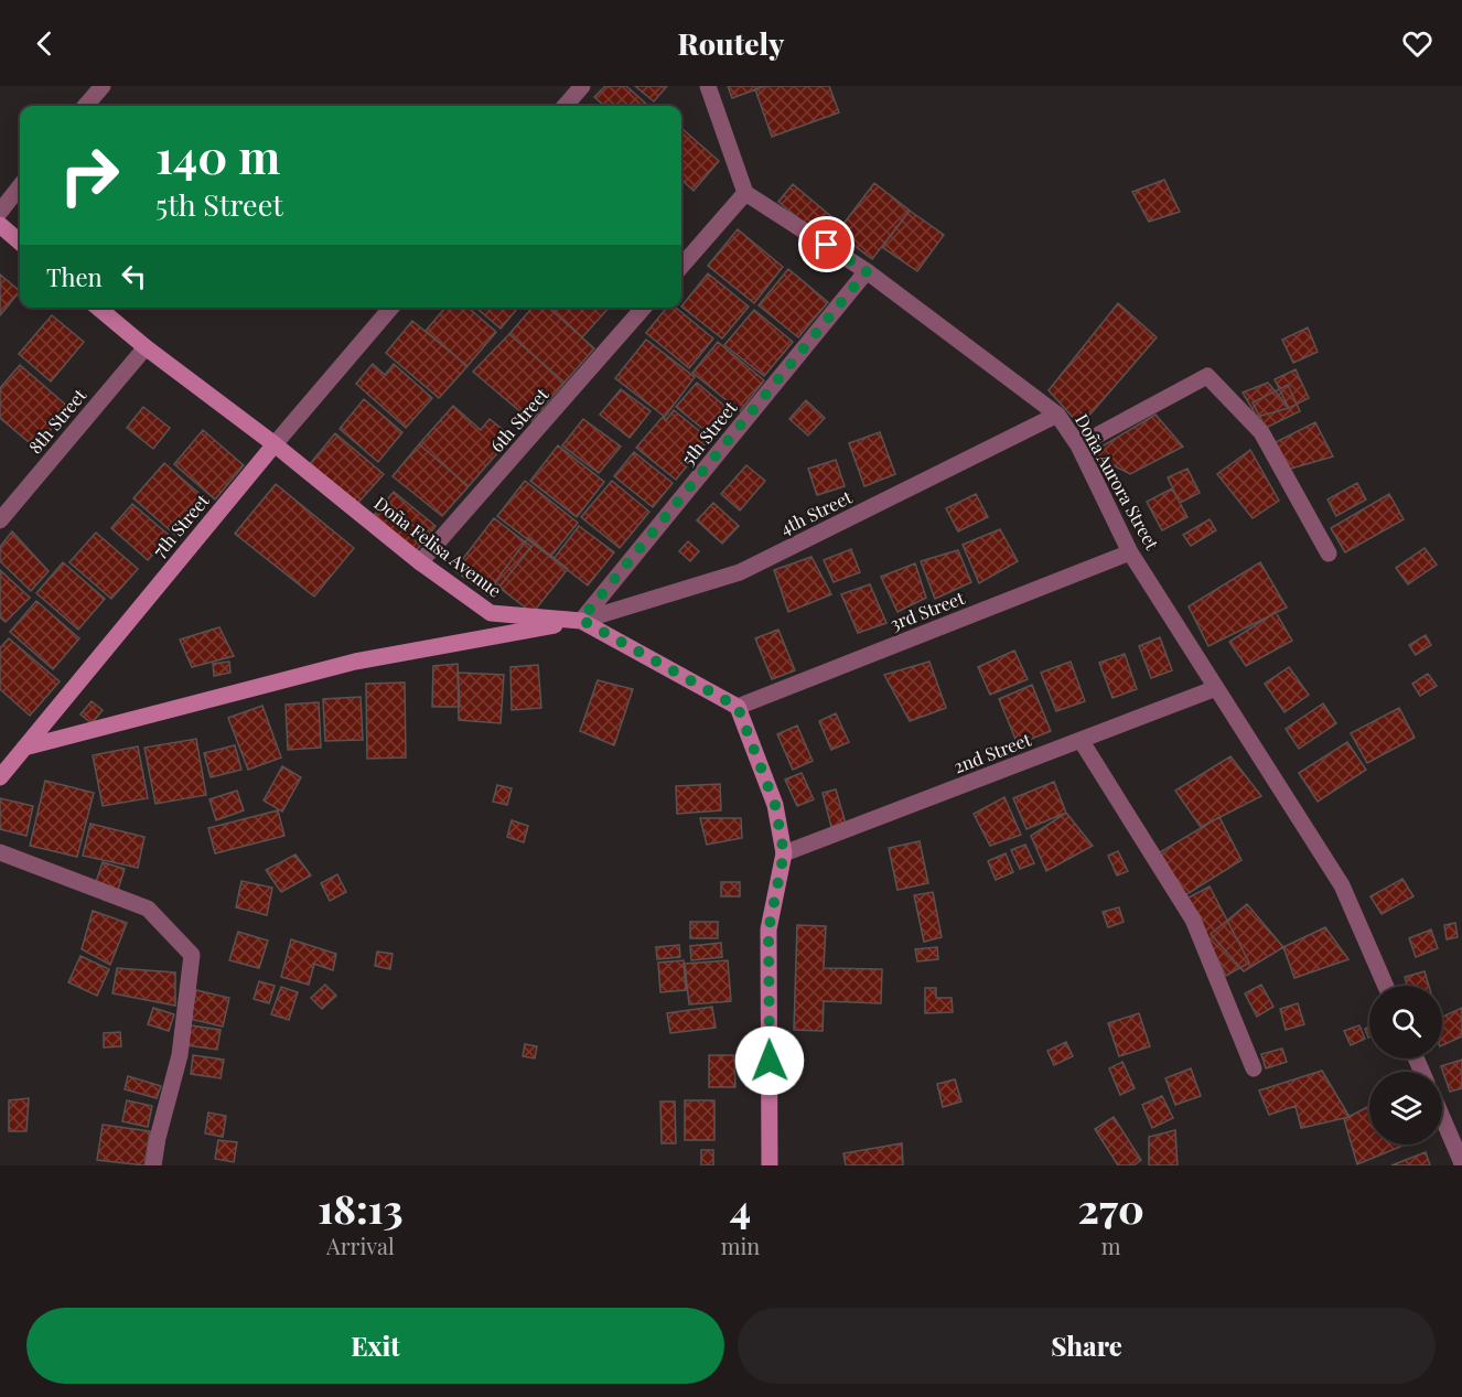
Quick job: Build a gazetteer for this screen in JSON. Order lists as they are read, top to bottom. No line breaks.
{"streets":{"street":["6th Street","8th Street","5th Street","Doña Aurora Street","4th Street","7th Street","Doña Felisa Avenue","3rd Street","2nd Street"]},"crossings":[["6th Street","Doña Felisa Avenue"],["8th Street","Doña Felisa Avenue"],["5th Street","Doña Aurora Street"],["5th Street","4th Street"],["5th Street","Doña Felisa Avenue"],["Doña Aurora Street","4th Street"],["Doña Aurora Street","3rd Street"],["Doña Aurora Street","2nd Street"],["4th Street","Doña Felisa Avenue"],["7th Street","Doña Felisa Avenue"],["Doña Felisa Avenue","3rd Street"]],"page":{"header":"Routely","turn":["140 m","5th Street"],"then":"Then","eta":["18:13","Arrival","4","min","270","m"],"buttons":["Exit","Share"]}}
